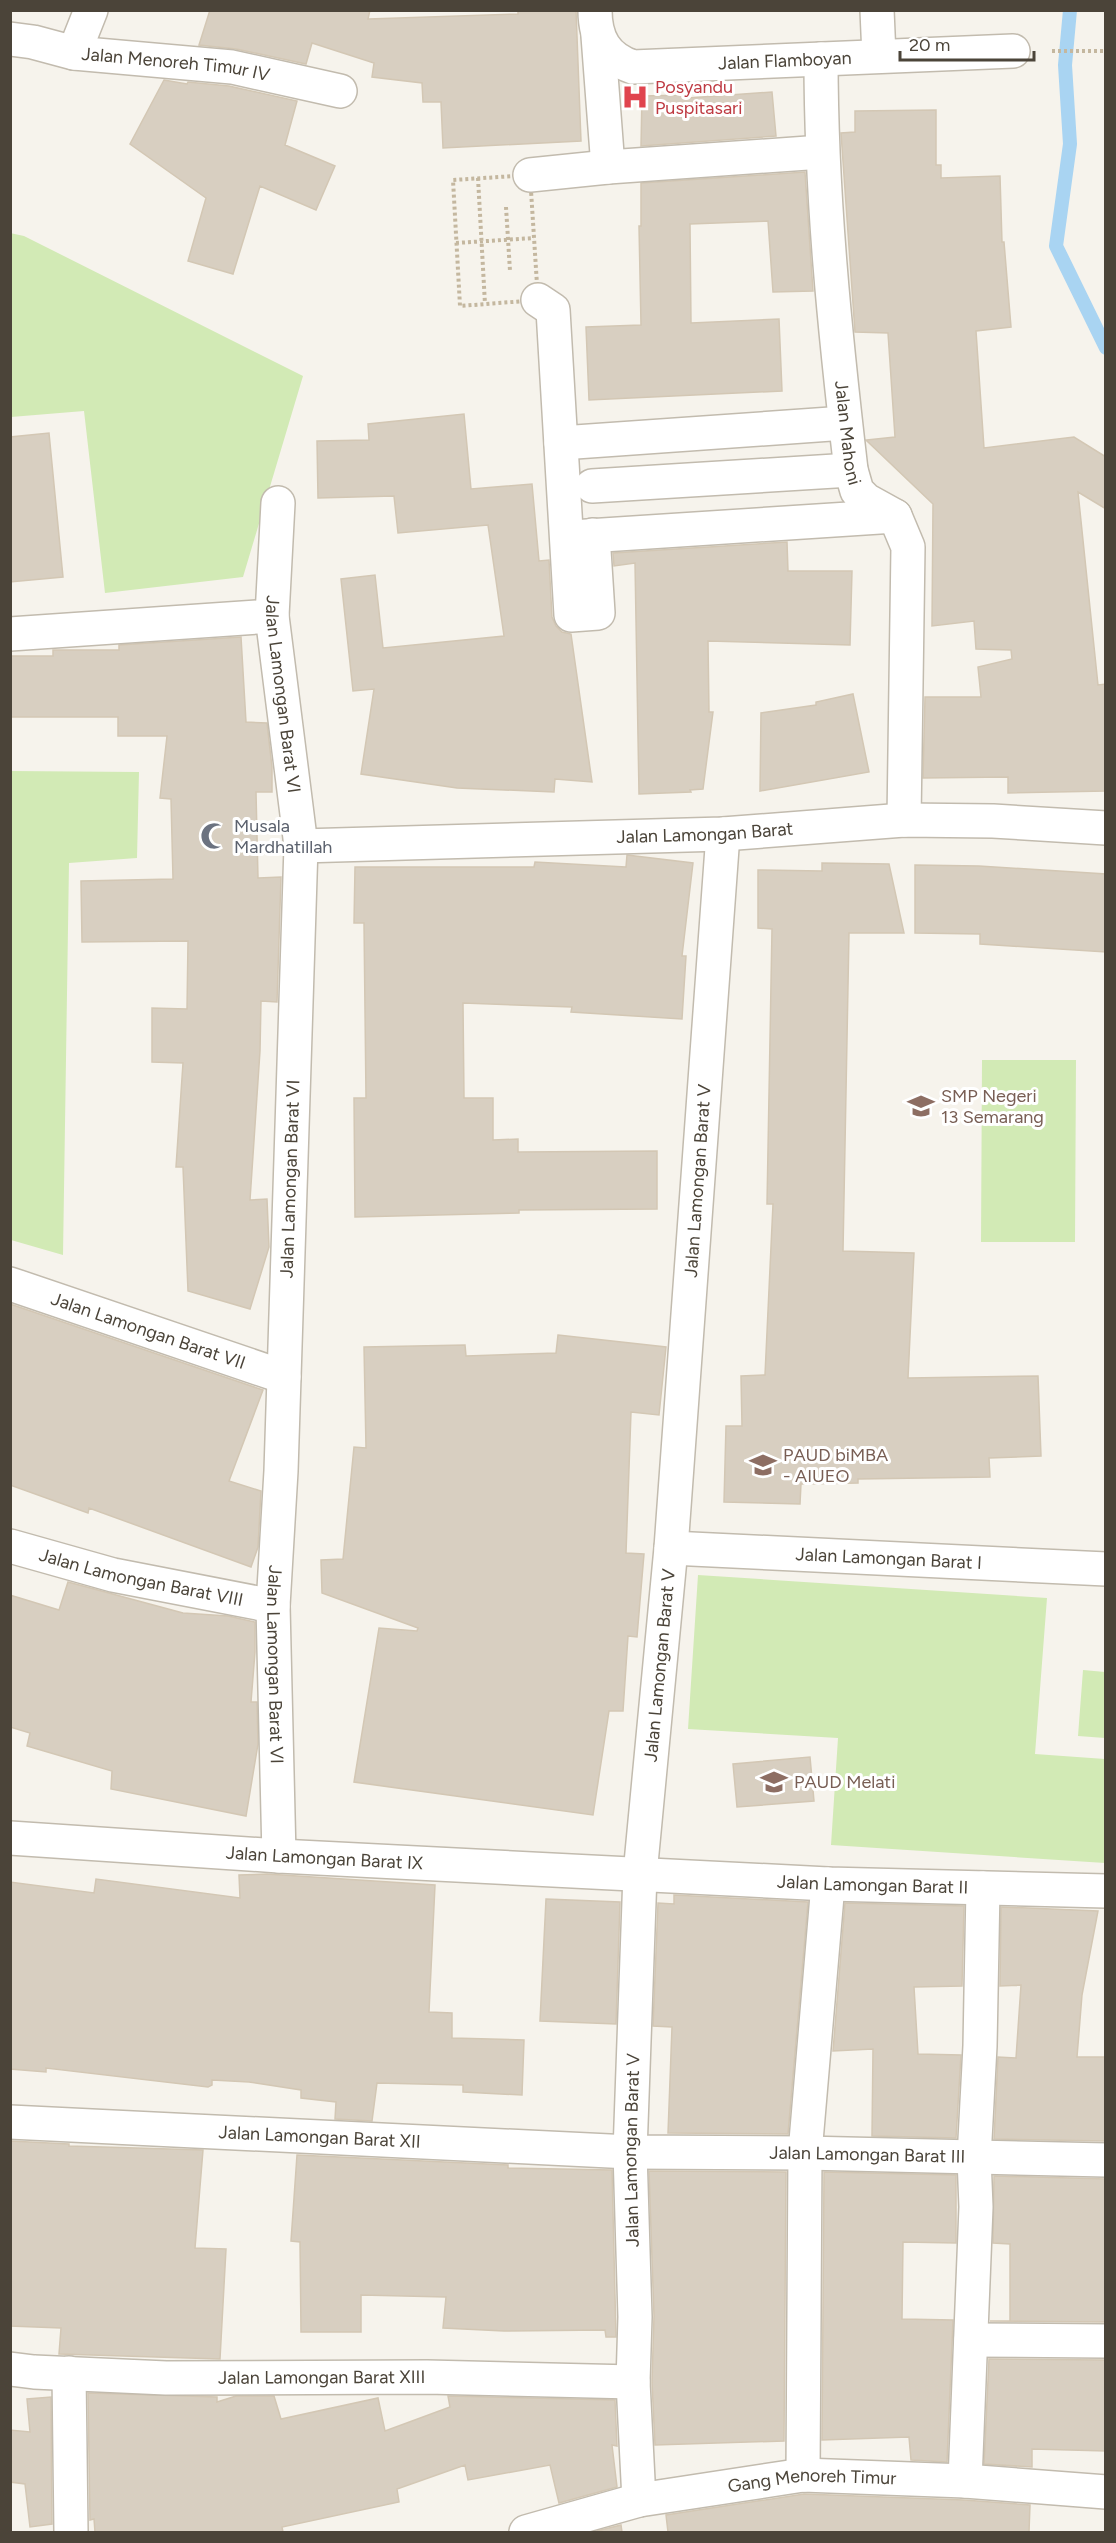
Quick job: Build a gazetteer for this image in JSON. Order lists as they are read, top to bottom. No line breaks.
{"streets":{"street":["Jalan Flamboyan","Jalan Menoreh Timur IV","Jalan Mahoni","Jalan Lamongan Barat VI","Jalan Lamongan Barat","Jalan Lamongan Barat V","Jalan Lamongan Barat VII","Jalan Lamongan Barat I","Jalan Lamongan Barat VIII","Jalan Lamongan Barat IX","Jalan Lamongan Barat II","Jalan Lamongan Barat XII","Jalan Lamongan Barat III","Jalan Lamongan Barat XIII","Gang Menoreh Timur"]},"crossings":[["Jalan Flamboyan","Jalan Mahoni"],["Jalan Lamongan Barat VI","Jalan Lamongan Barat"],["Jalan Lamongan Barat VI","Jalan Lamongan Barat VII"],["Jalan Lamongan Barat VI","Jalan Lamongan Barat VIII"],["Jalan Lamongan Barat VI","Jalan Lamongan Barat IX"],["Jalan Lamongan Barat","Jalan Lamongan Barat V"],["Jalan Lamongan Barat V","Jalan Lamongan Barat I"],["Jalan Lamongan Barat V","Jalan Lamongan Barat IX"],["Jalan Lamongan Barat V","Jalan Lamongan Barat II"],["Jalan Lamongan Barat V","Jalan Lamongan Barat XII"],["Jalan Lamongan Barat V","Jalan Lamongan Barat III"],["Jalan Lamongan Barat V","Jalan Lamongan Barat XIII"],["Jalan Lamongan Barat V","Gang Menoreh Timur"],["Jalan Lamongan Barat IX","Jalan Lamongan Barat II"],["Jalan Lamongan Barat XII","Jalan Lamongan Barat III"]],"places":{"hospital":["Posyandu Puspitasari"],"mosque":["Musala Mardhatillah"],"school or university":["SMP Negeri 13 Semarang","PAUD biMBA - AIUEO","PAUD Melati"]},"scale_bar":"20 m"}
